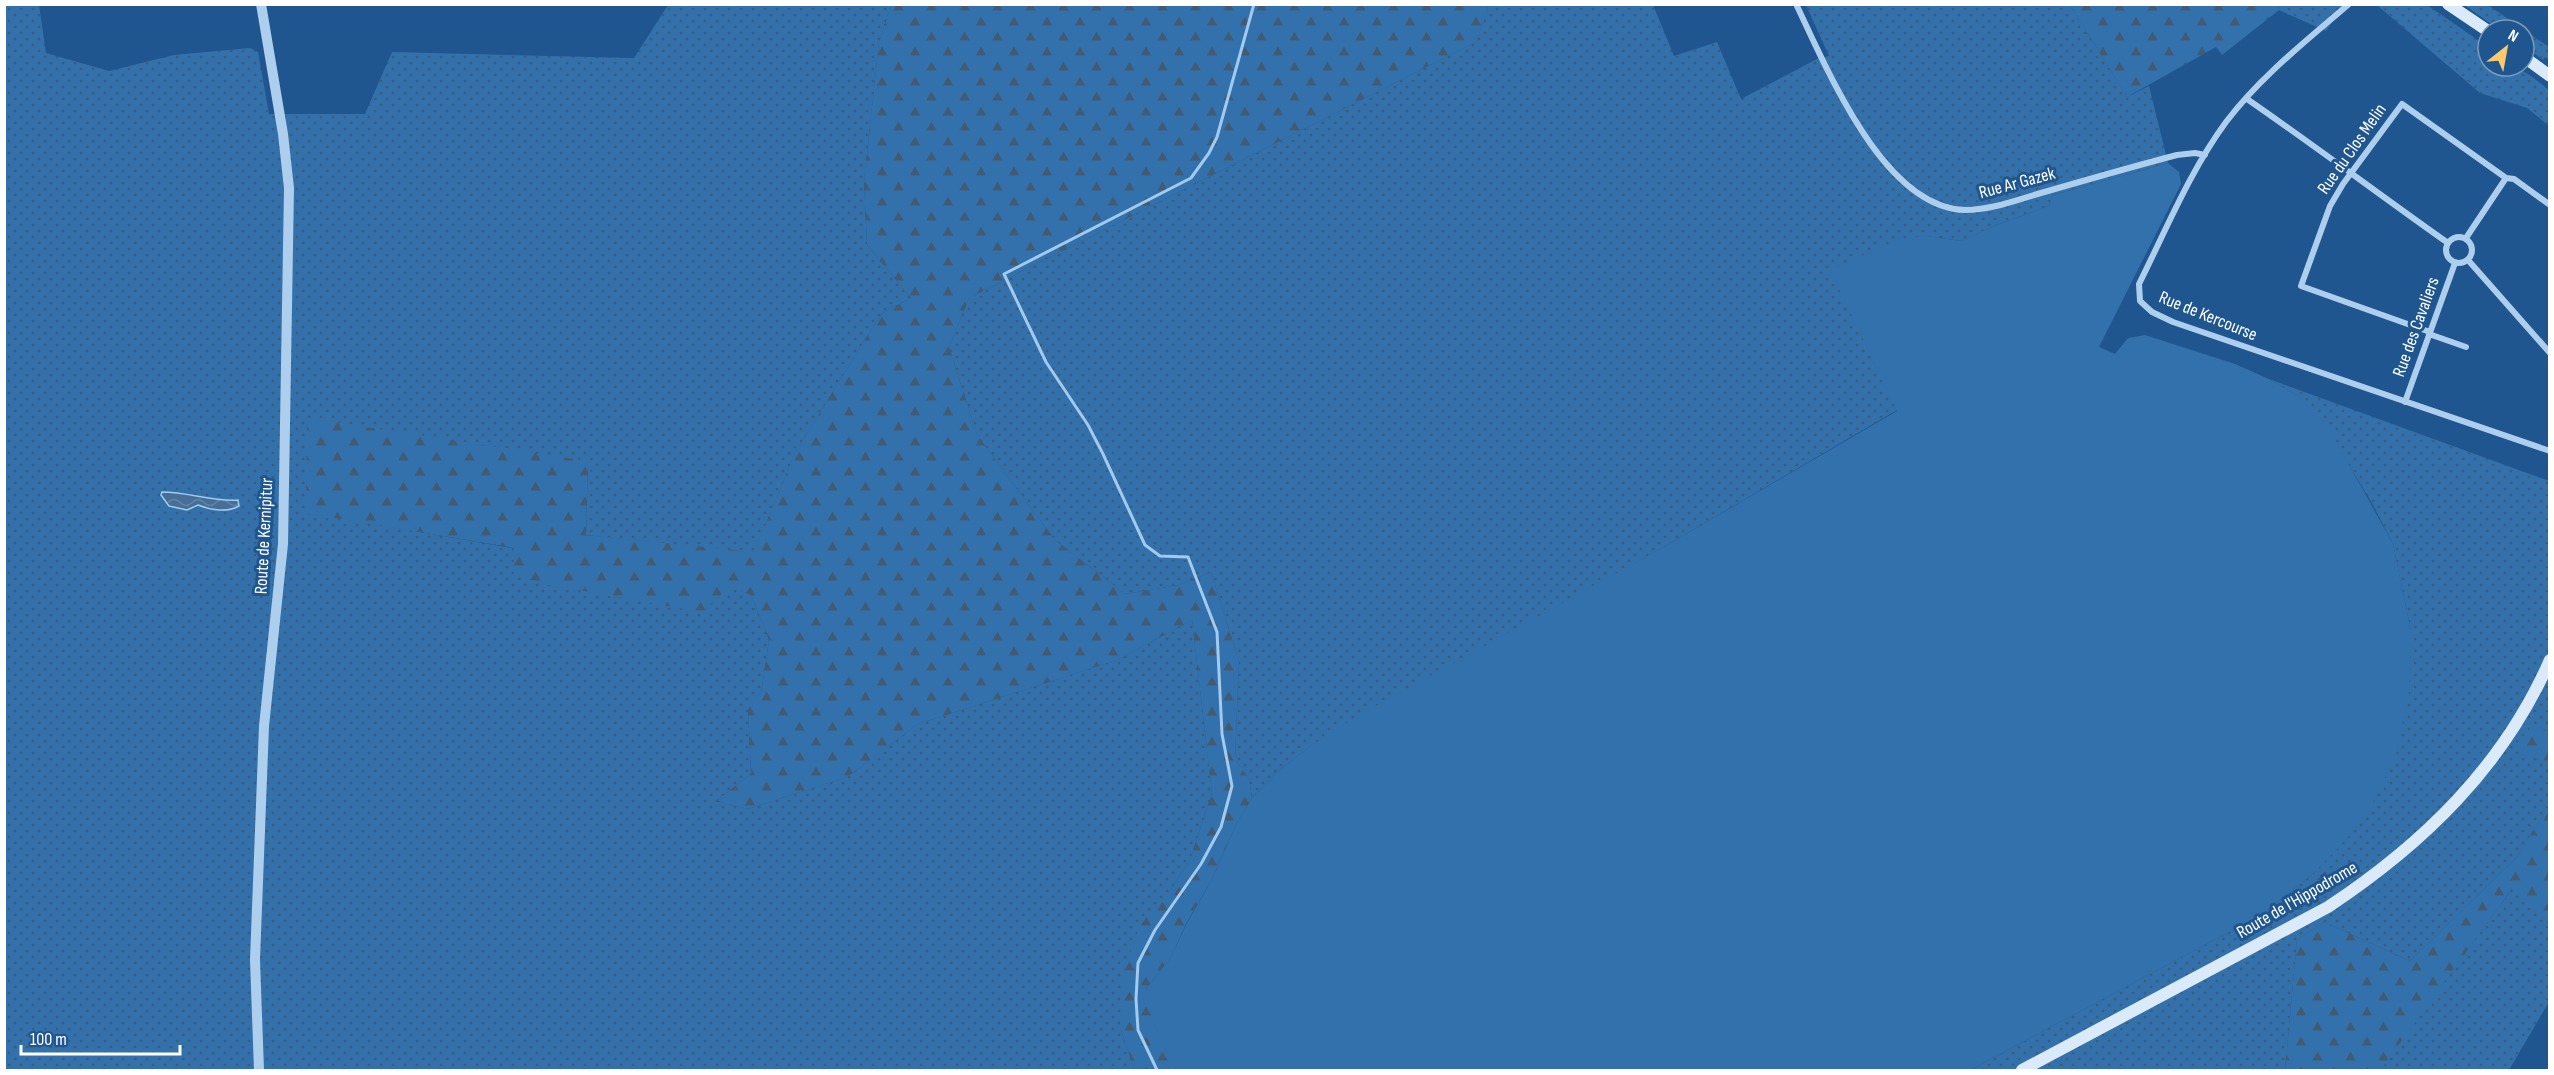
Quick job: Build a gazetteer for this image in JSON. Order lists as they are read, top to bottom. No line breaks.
{"streets":{"main road":["Route de l'Hippodrome"],"street":["Rue du Clos Melin","Rue Ar Gazek","Rue de Kercourse","Rue des Cavaliers","Route de Kernipitur"]},"crossings":[["Rue du Clos Melin","Rue des Cavaliers"],["Rue Ar Gazek","Rue de Kercourse"],["Rue de Kercourse","Rue des Cavaliers"]],"scale_bar":"100 m","north":"top right"}
